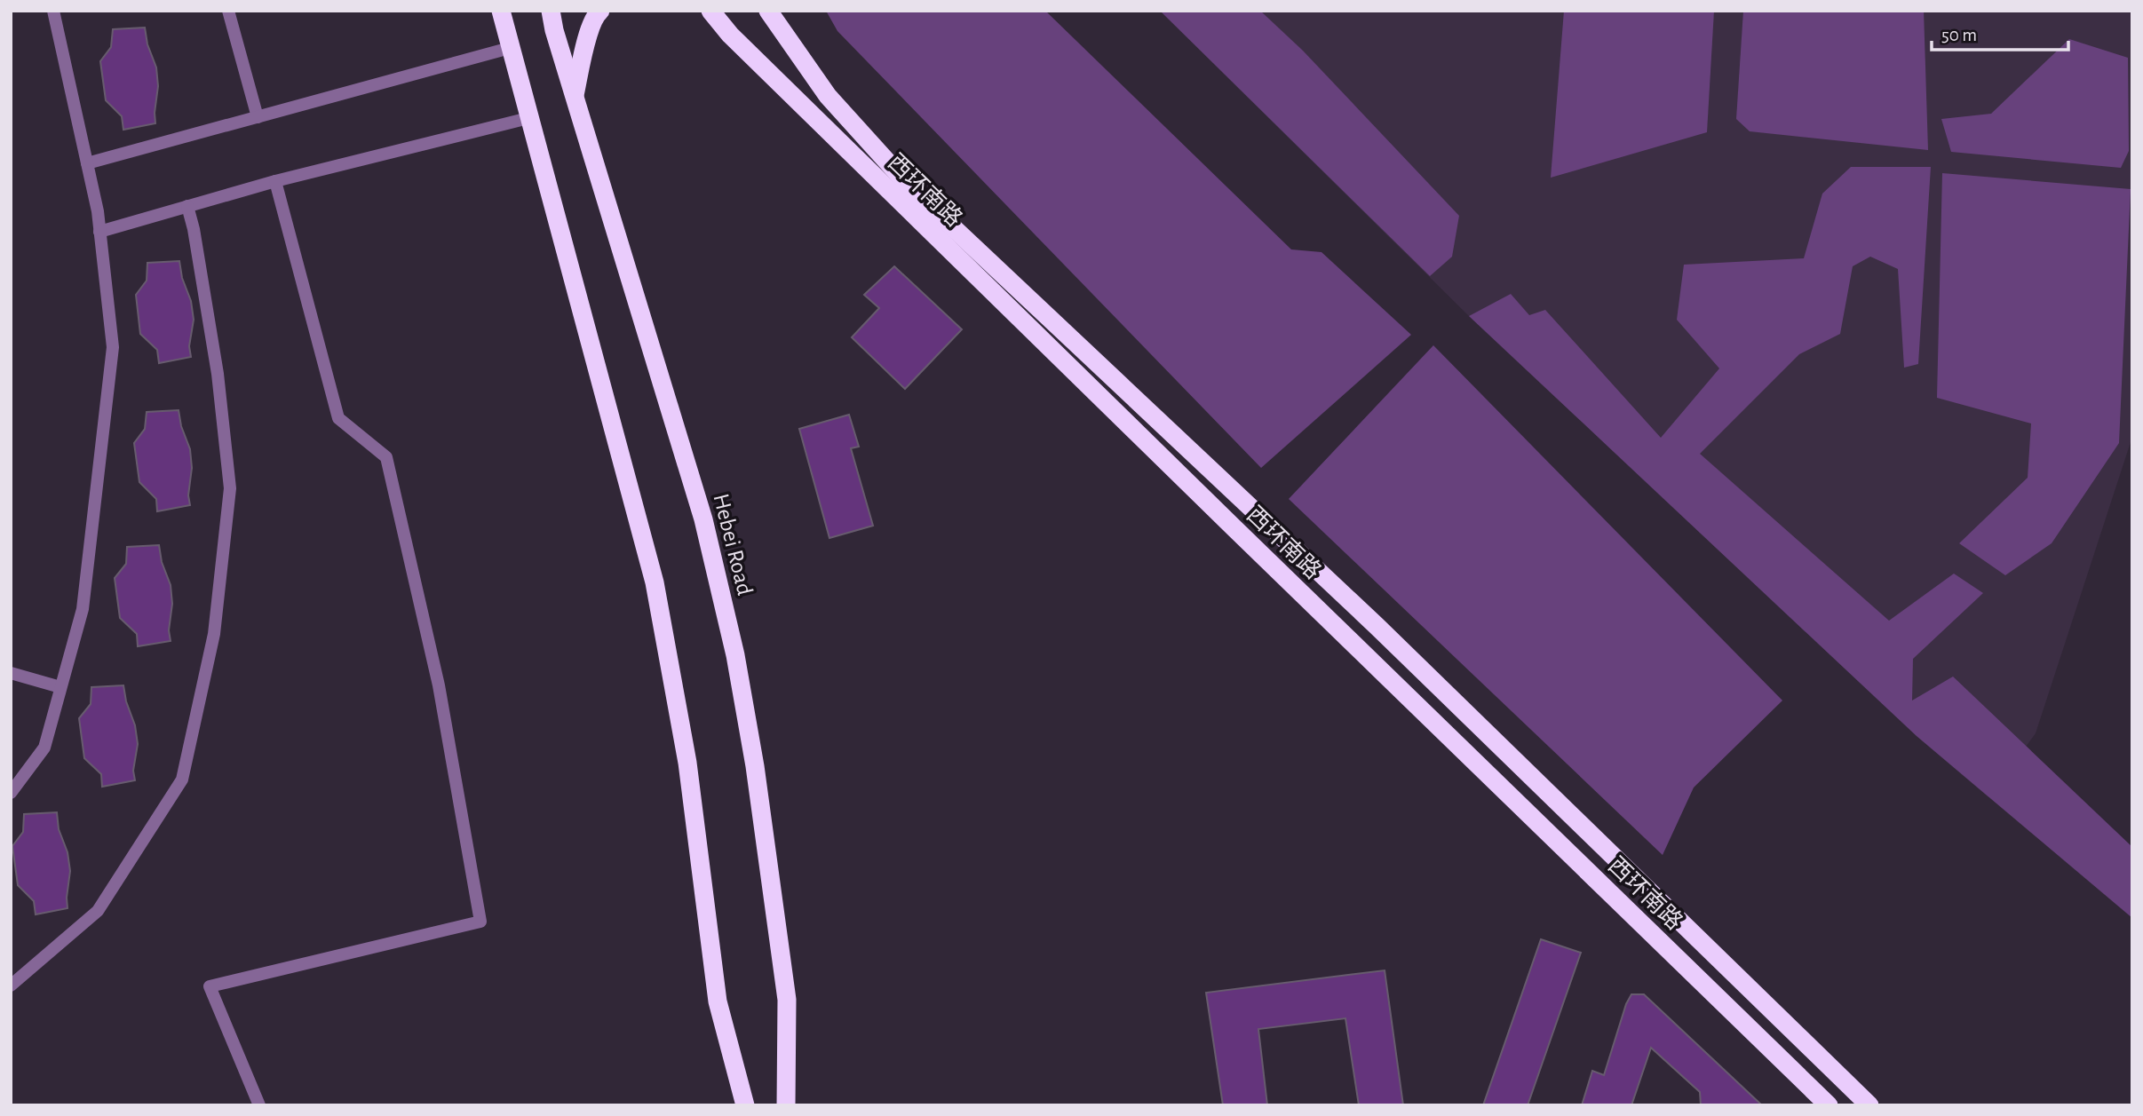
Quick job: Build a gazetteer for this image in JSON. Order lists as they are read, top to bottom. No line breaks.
{"streets":{"highway":["西环南路","Hebei Road"]},"scale_bar":"50 m"}
